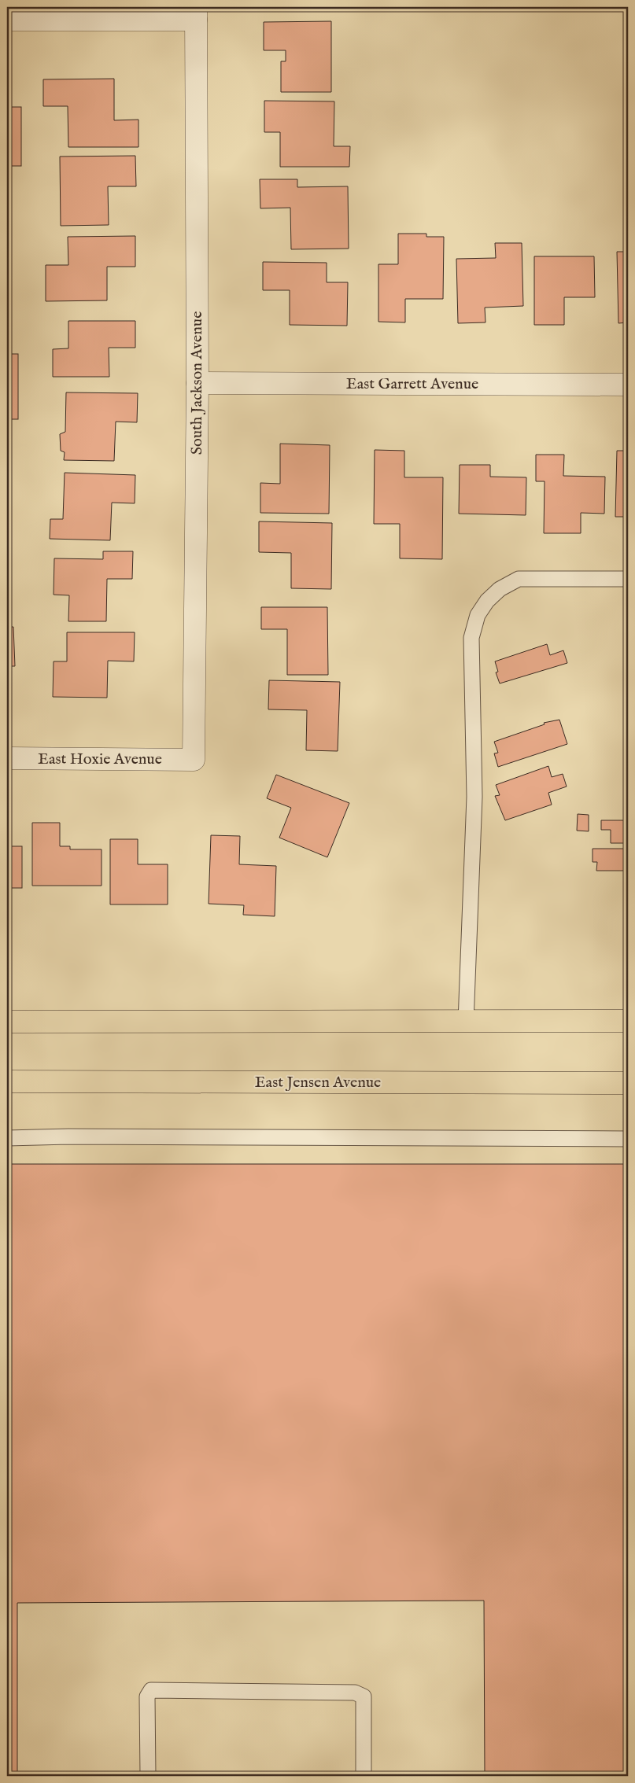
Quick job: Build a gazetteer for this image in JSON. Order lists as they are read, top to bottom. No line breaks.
{"streets":{"main road":["East Jensen Avenue"],"street":["South Jackson Avenue","East Garrett Avenue","East Hoxie Avenue"]},"crossings":[["South Jackson Avenue","East Garrett Avenue"],["South Jackson Avenue","East Hoxie Avenue"]]}
